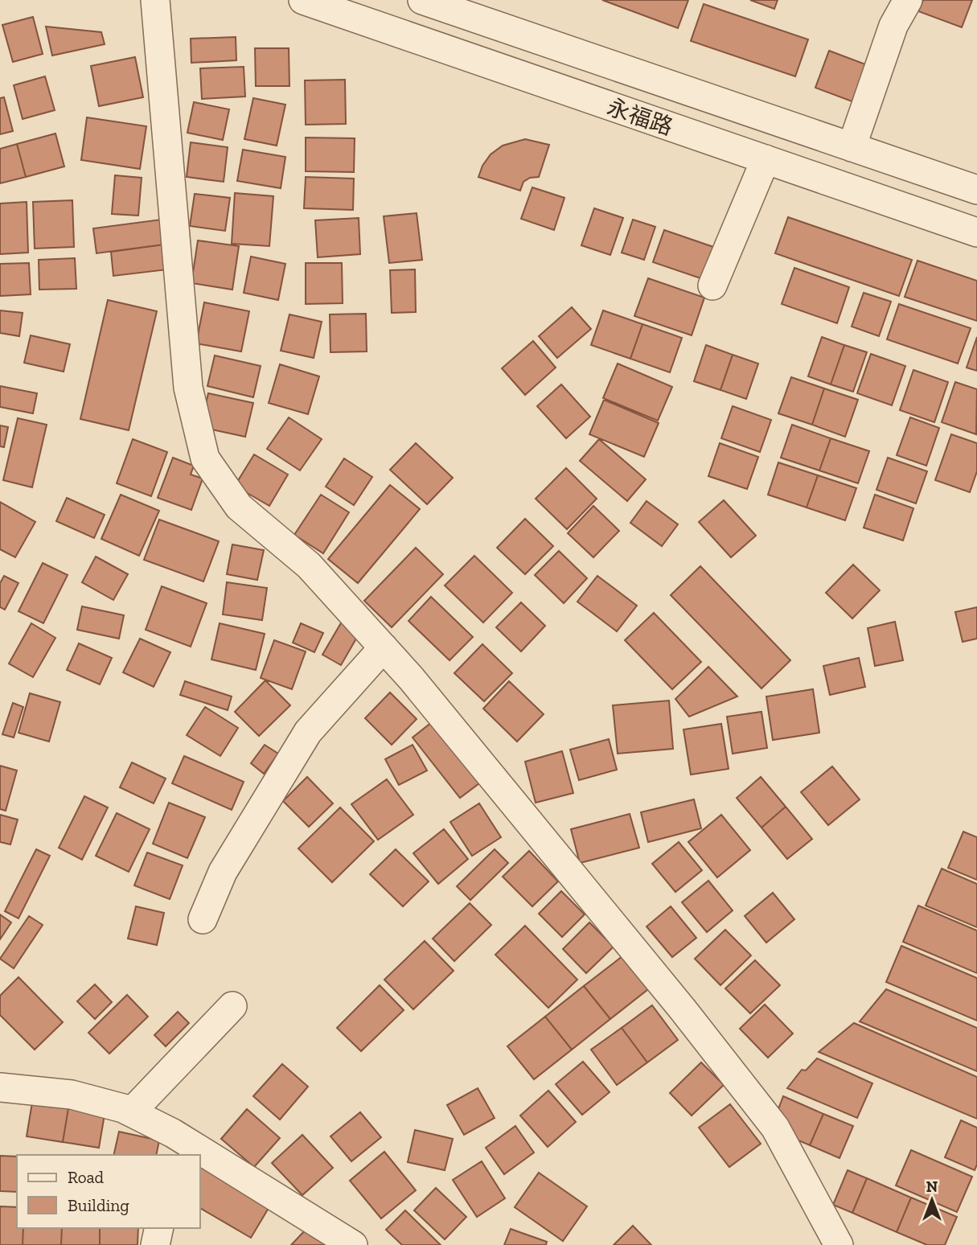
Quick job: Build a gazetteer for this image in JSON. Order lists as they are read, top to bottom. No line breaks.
{"streets":{"street":["永福路"]},"legend":["Road","Building"],"north":"top"}
